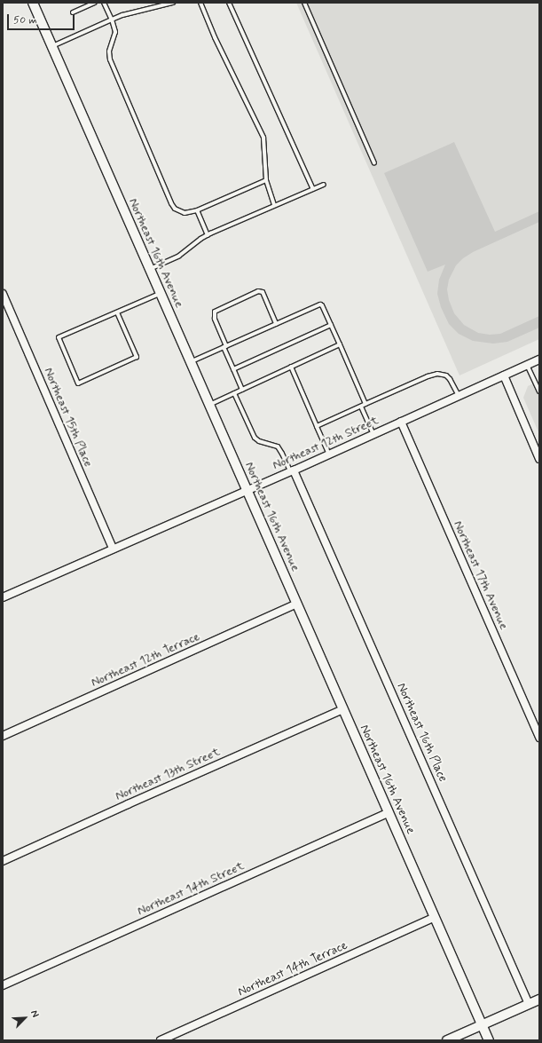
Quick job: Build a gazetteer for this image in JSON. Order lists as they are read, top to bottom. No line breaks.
{"streets":{"street":["Northeast 16th Avenue","Northeast 15th Place","Northeast 12th Street","Northeast 17th Avenue","Northeast 12th Terrace","Northeast 16th Place","Northeast 13th Street","Northeast 14th Street","Northeast 14th Terrace"]},"crossings":[["Northeast 16th Avenue","Northeast 12th Street"],["Northeast 16th Avenue","Northeast 12th Terrace"],["Northeast 16th Avenue","Northeast 13th Street"],["Northeast 16th Avenue","Northeast 14th Street"],["Northeast 16th Avenue","Northeast 14th Terrace"],["Northeast 15th Place","Northeast 12th Street"],["Northeast 12th Street","Northeast 17th Avenue"],["Northeast 12th Street","Northeast 16th Place"]],"scale_bar":"50 m","north":"top right"}
